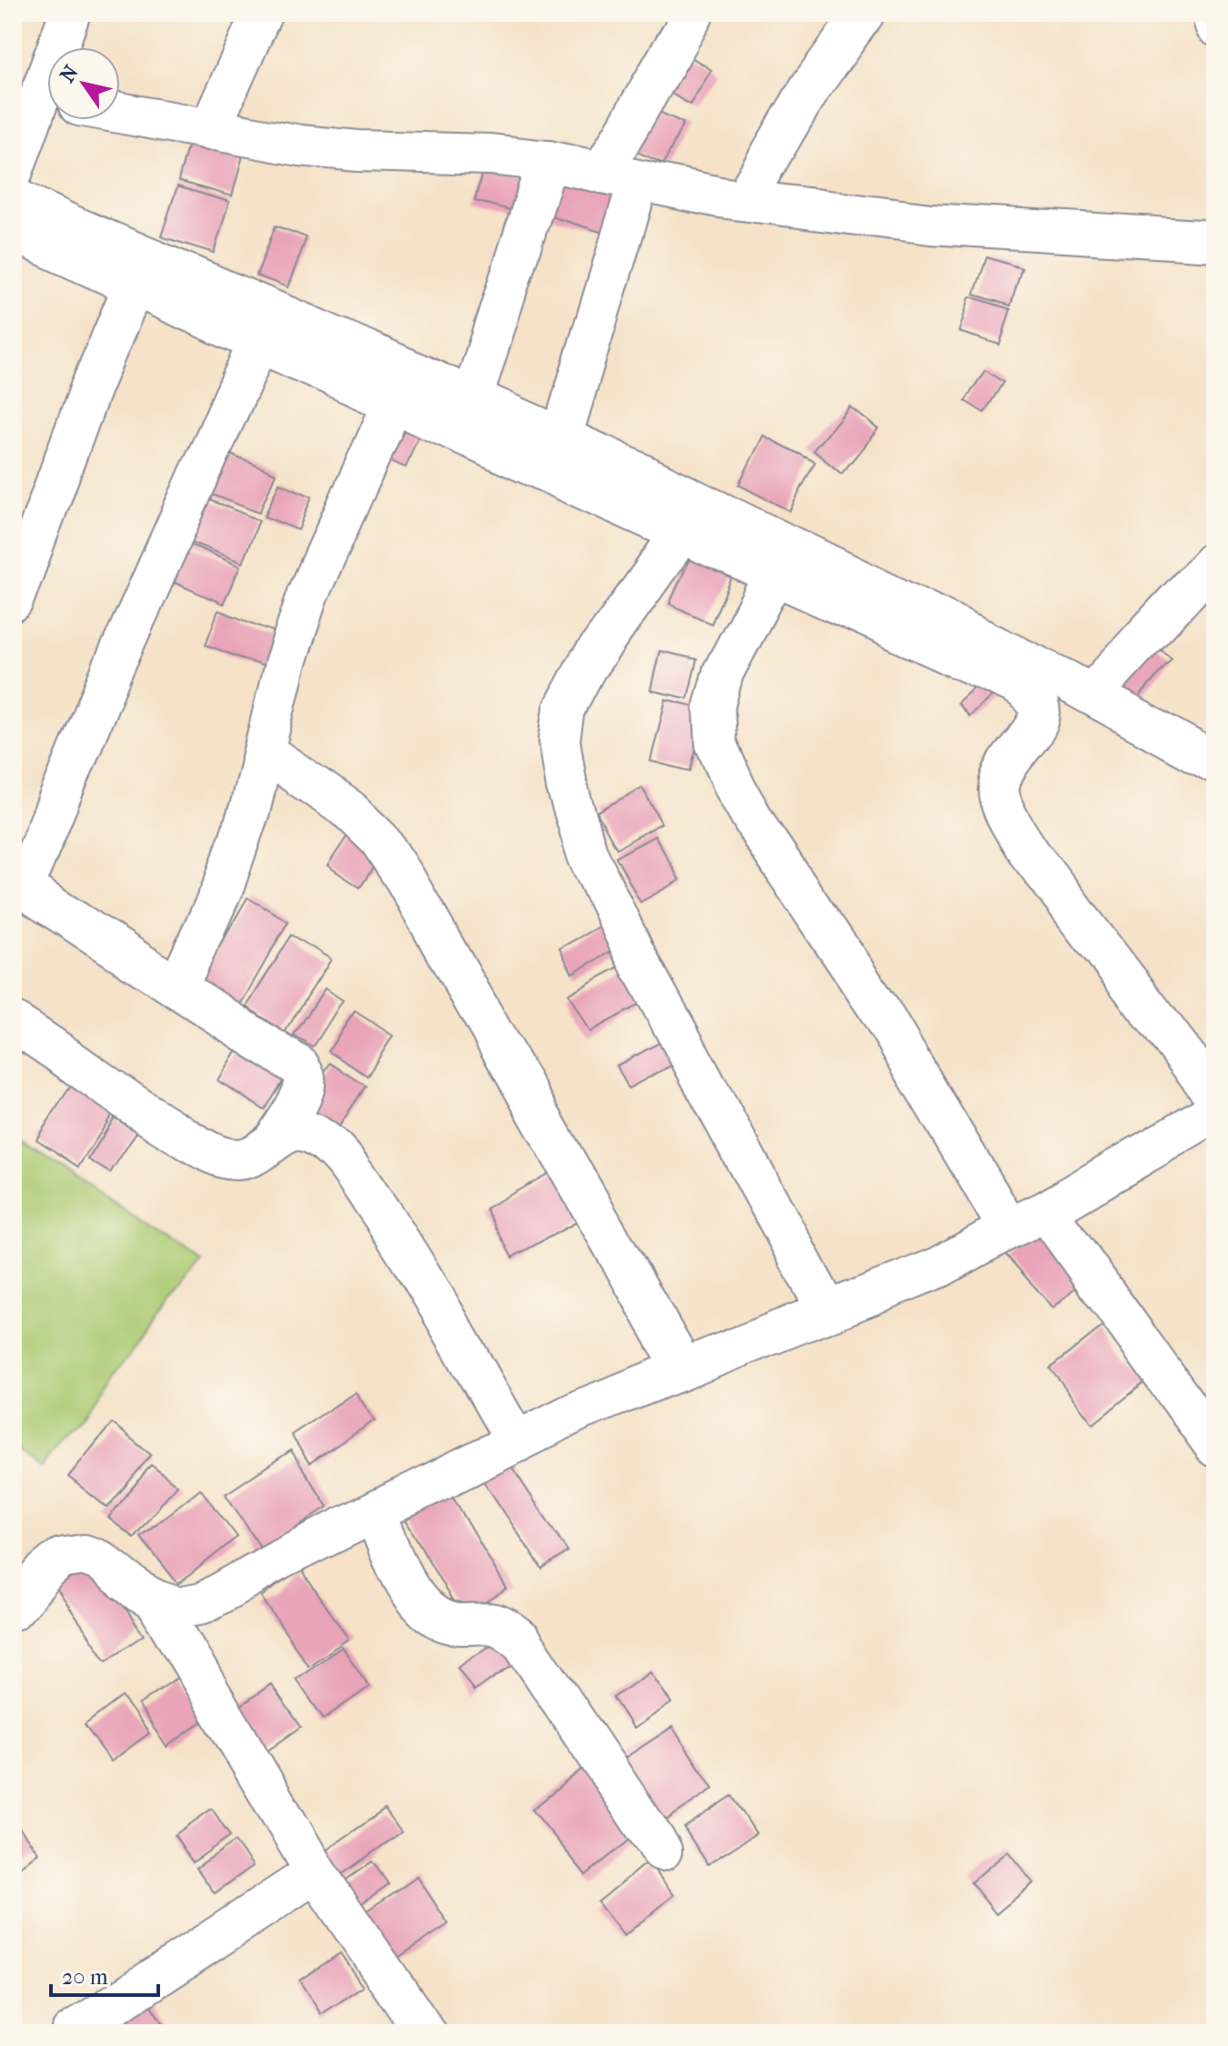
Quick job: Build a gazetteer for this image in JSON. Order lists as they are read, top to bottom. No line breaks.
{"scale_bar":"20 m","north":"top left"}
